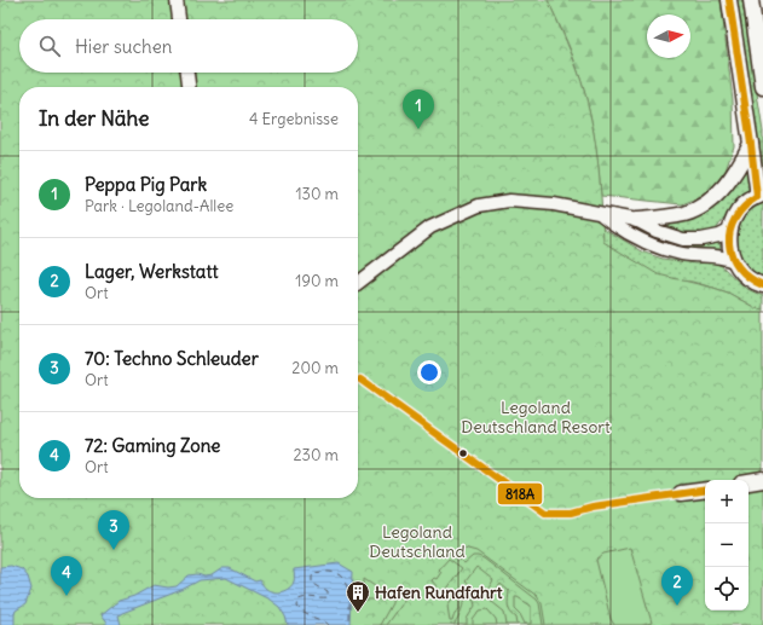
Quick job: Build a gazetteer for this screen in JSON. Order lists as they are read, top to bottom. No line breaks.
{"parks":["Legoland Deutschland Resort","Legoland Deutschland"],"places":{"building":["Hafen Rundfahrt"]},"lines":["transit line 818A"],"north":"right","page":{"search":"Hier suchen","heading":["In der Nähe","4 Ergebnisse"],"pins":["1","3","4","2"],"list":[{"mark":"1","name":"Peppa Pig Park","note":"Park · Legoland-Allee","value":"130 m"},{"mark":"2","name":"Lager, Werkstatt","note":"Ort","value":"190 m"},{"mark":"3","name":"70: Techno Schleuder","note":"Ort","value":"200 m"},{"mark":"4","name":"72: Gaming Zone","note":"Ort","value":"230 m"}],"map_buttons":["+","−"]}}
